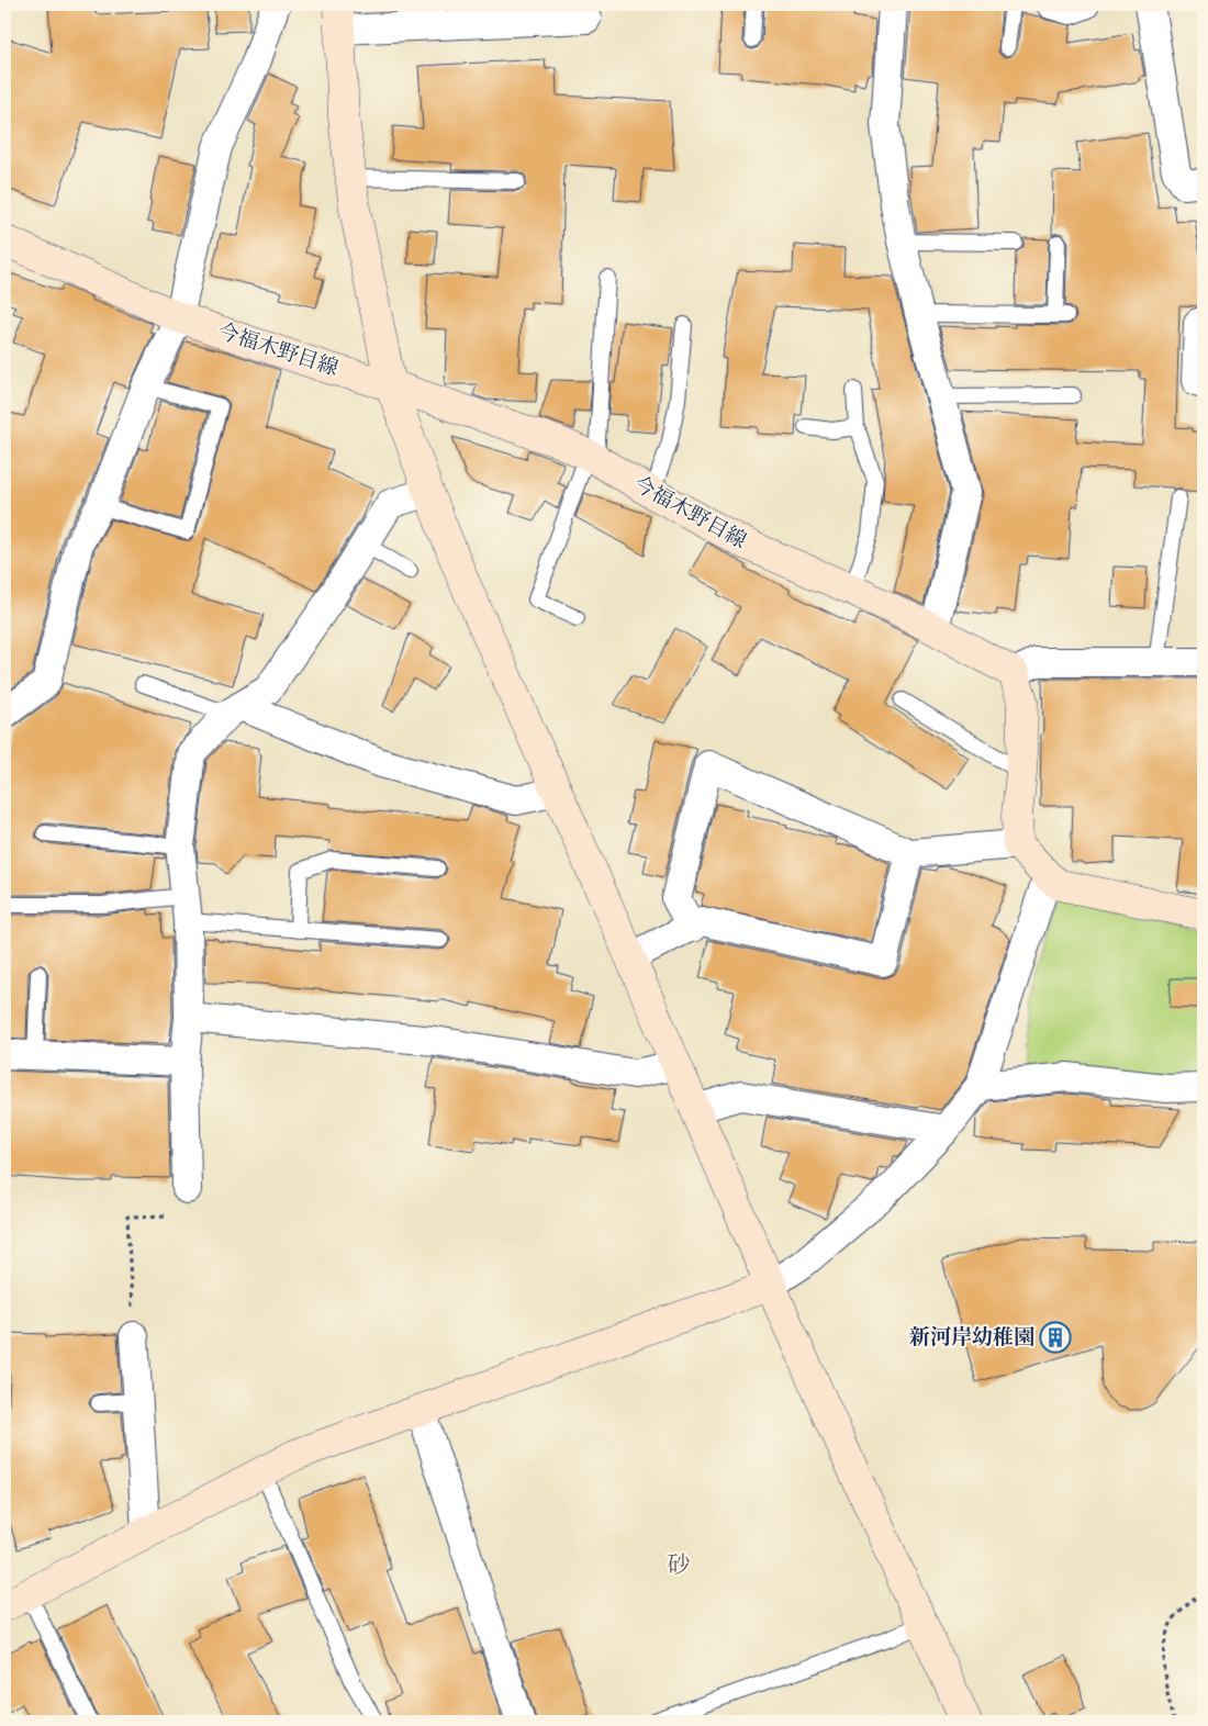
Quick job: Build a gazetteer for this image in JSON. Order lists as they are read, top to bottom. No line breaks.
{"streets":{"street":["今福木野目線"]},"districts":["砂"],"places":{"building":["新河岸幼稚園"]}}
